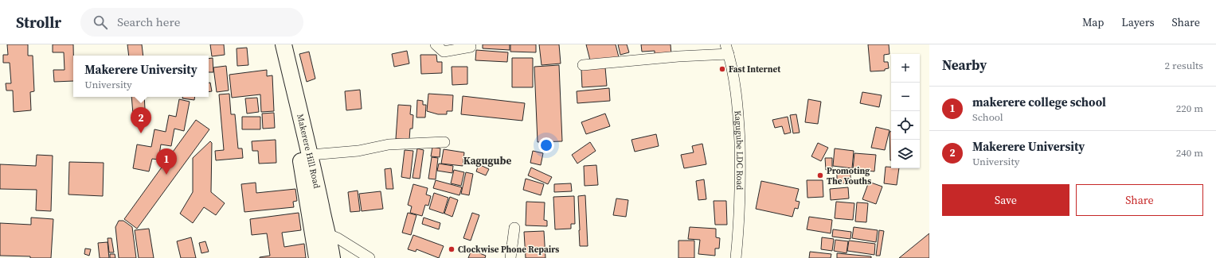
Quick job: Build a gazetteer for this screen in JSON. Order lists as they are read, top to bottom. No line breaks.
{"streets":{"main road":["Makerere Hill Road"],"street":["Kagugube LDC Road"]},"districts":["Kagugube"],"places":["Fast Internet","Promoting The Youths","Clockwise Phone Repairs"],"page":{"header":"Strollr","search":"Search here","nav":["Map","Layers","Share"],"heading":["Nearby","2 results"],"map_buttons":["+","−"],"popup":["Makerere University","University"],"list":[{"mark":"1","name":"makerere college school","note":"School","value":"220 m"},{"mark":"2","name":"Makerere University","note":"University","value":"240 m"}],"pins":["2","1"],"buttons":["Save","Share"]}}
